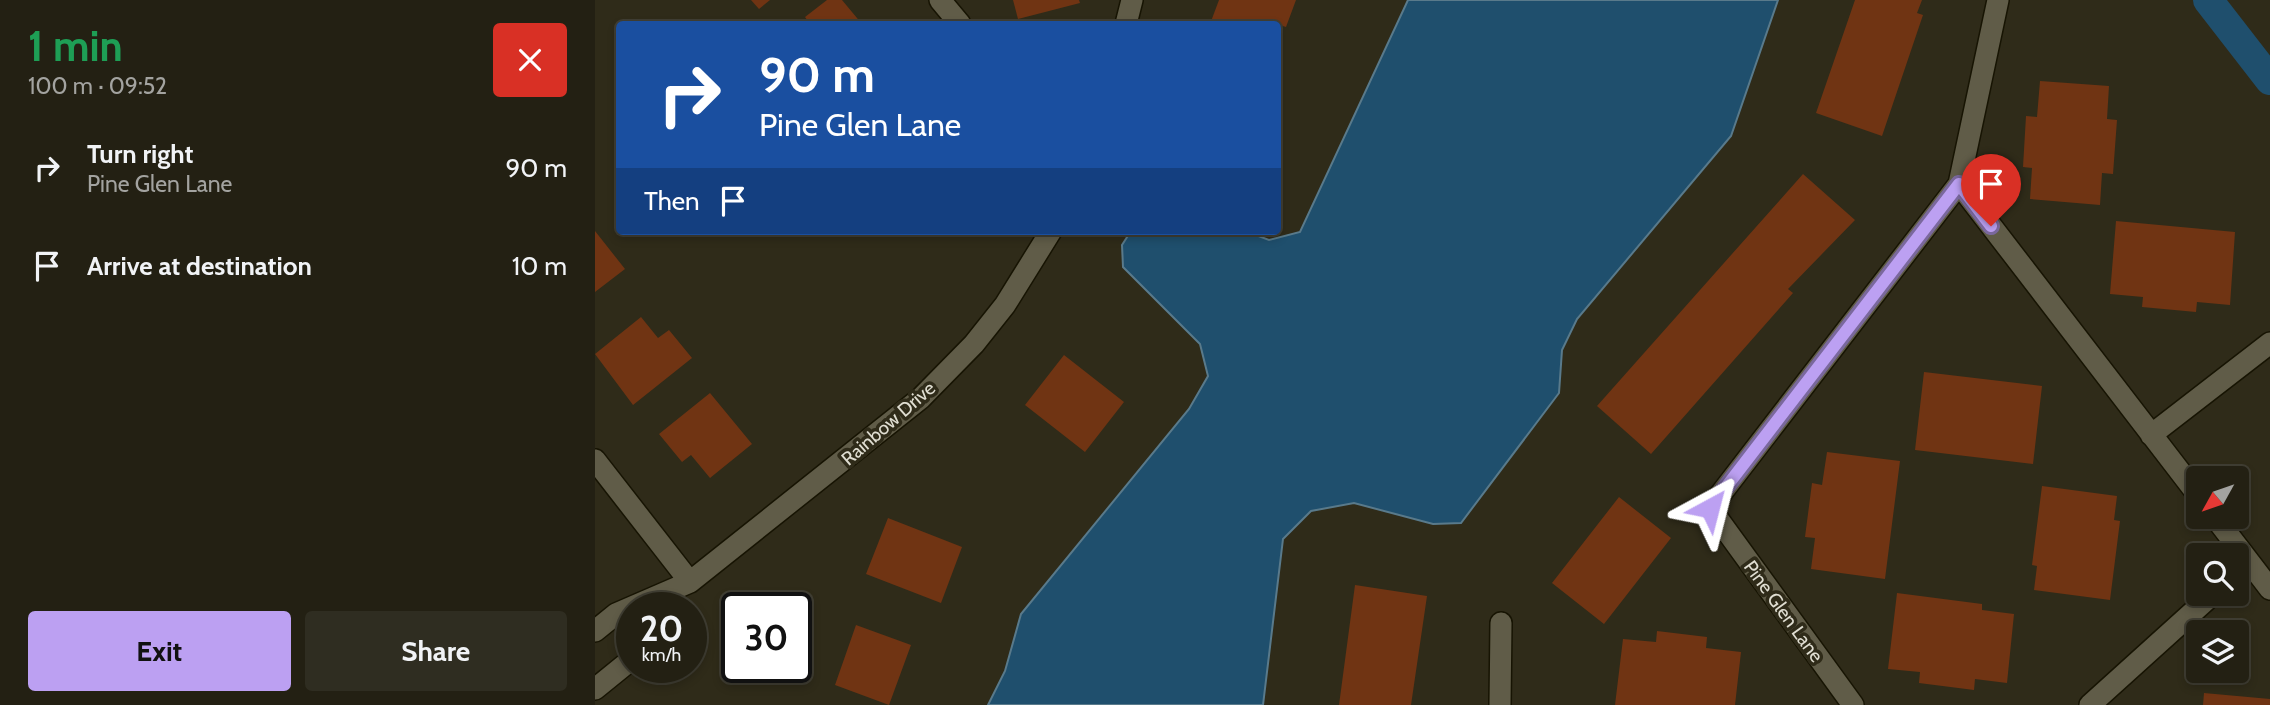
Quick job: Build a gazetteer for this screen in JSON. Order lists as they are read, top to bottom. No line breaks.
{"streets":{"street":["Rainbow Drive","Pine Glen Lane"]},"north":"bottom left","page":{"heading":["1 min","100 m · 09:52"],"turn":["90 m","Pine Glen Lane"],"list":[{"name":"Turn right","note":"Pine Glen Lane","value":"90 m"},{"name":"Arrive at destination","value":"10 m"}],"then":"Then","speed":"20 km/h","limit":"30","buttons":["Exit","Share"]}}
